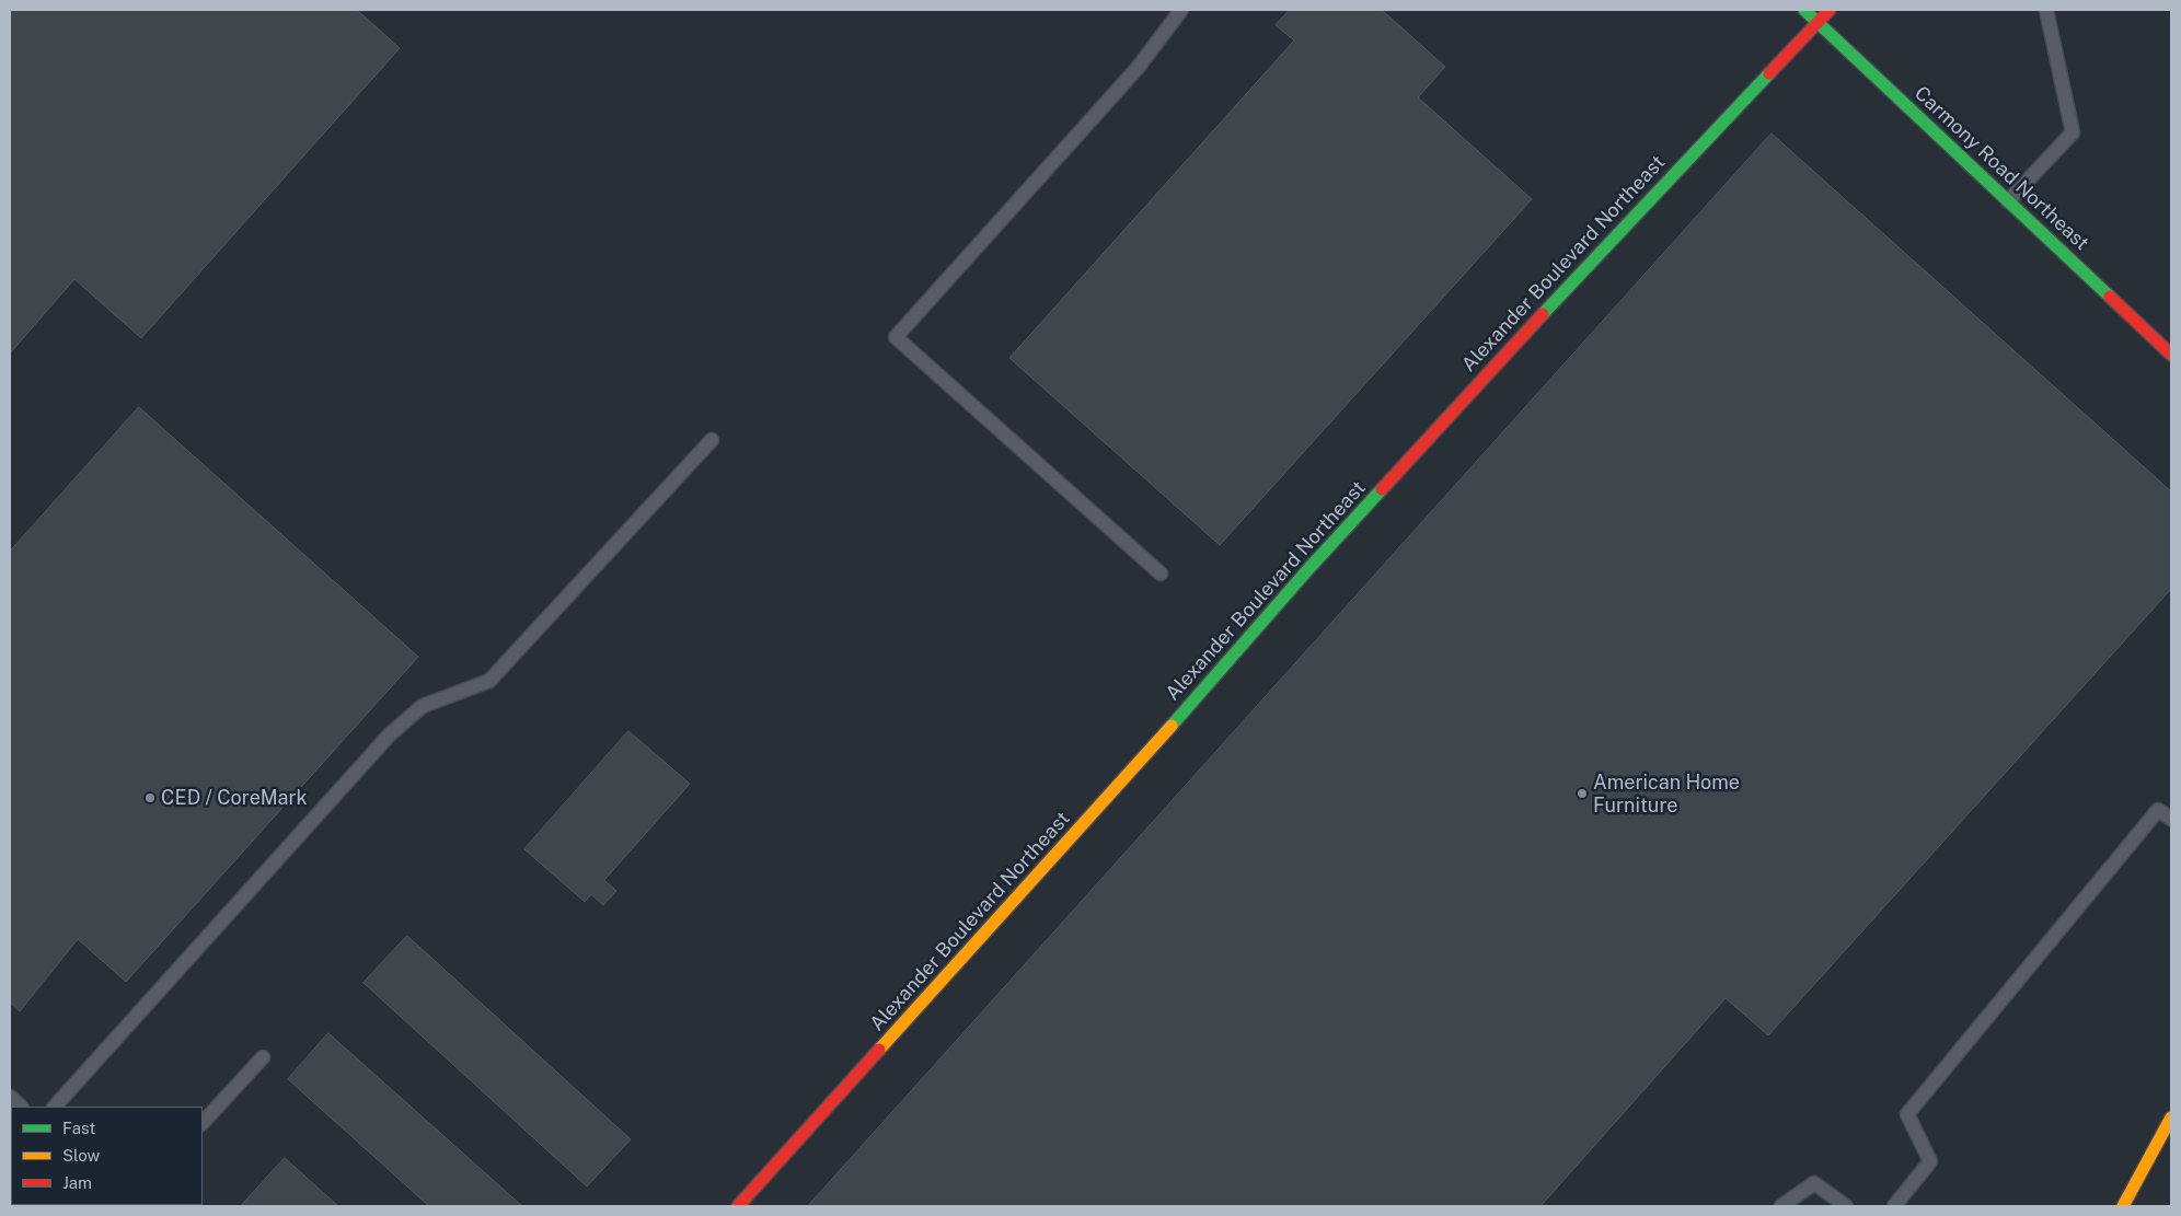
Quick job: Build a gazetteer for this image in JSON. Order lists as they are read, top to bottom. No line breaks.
{"streets":{"street":["Carmony Road Northeast","Alexander Boulevard Northeast"]},"crossings":[["Carmony Road Northeast","Alexander Boulevard Northeast"]],"places":["American Home Furniture","CED / CoreMark"],"legend":["Fast","Slow","Jam"]}
